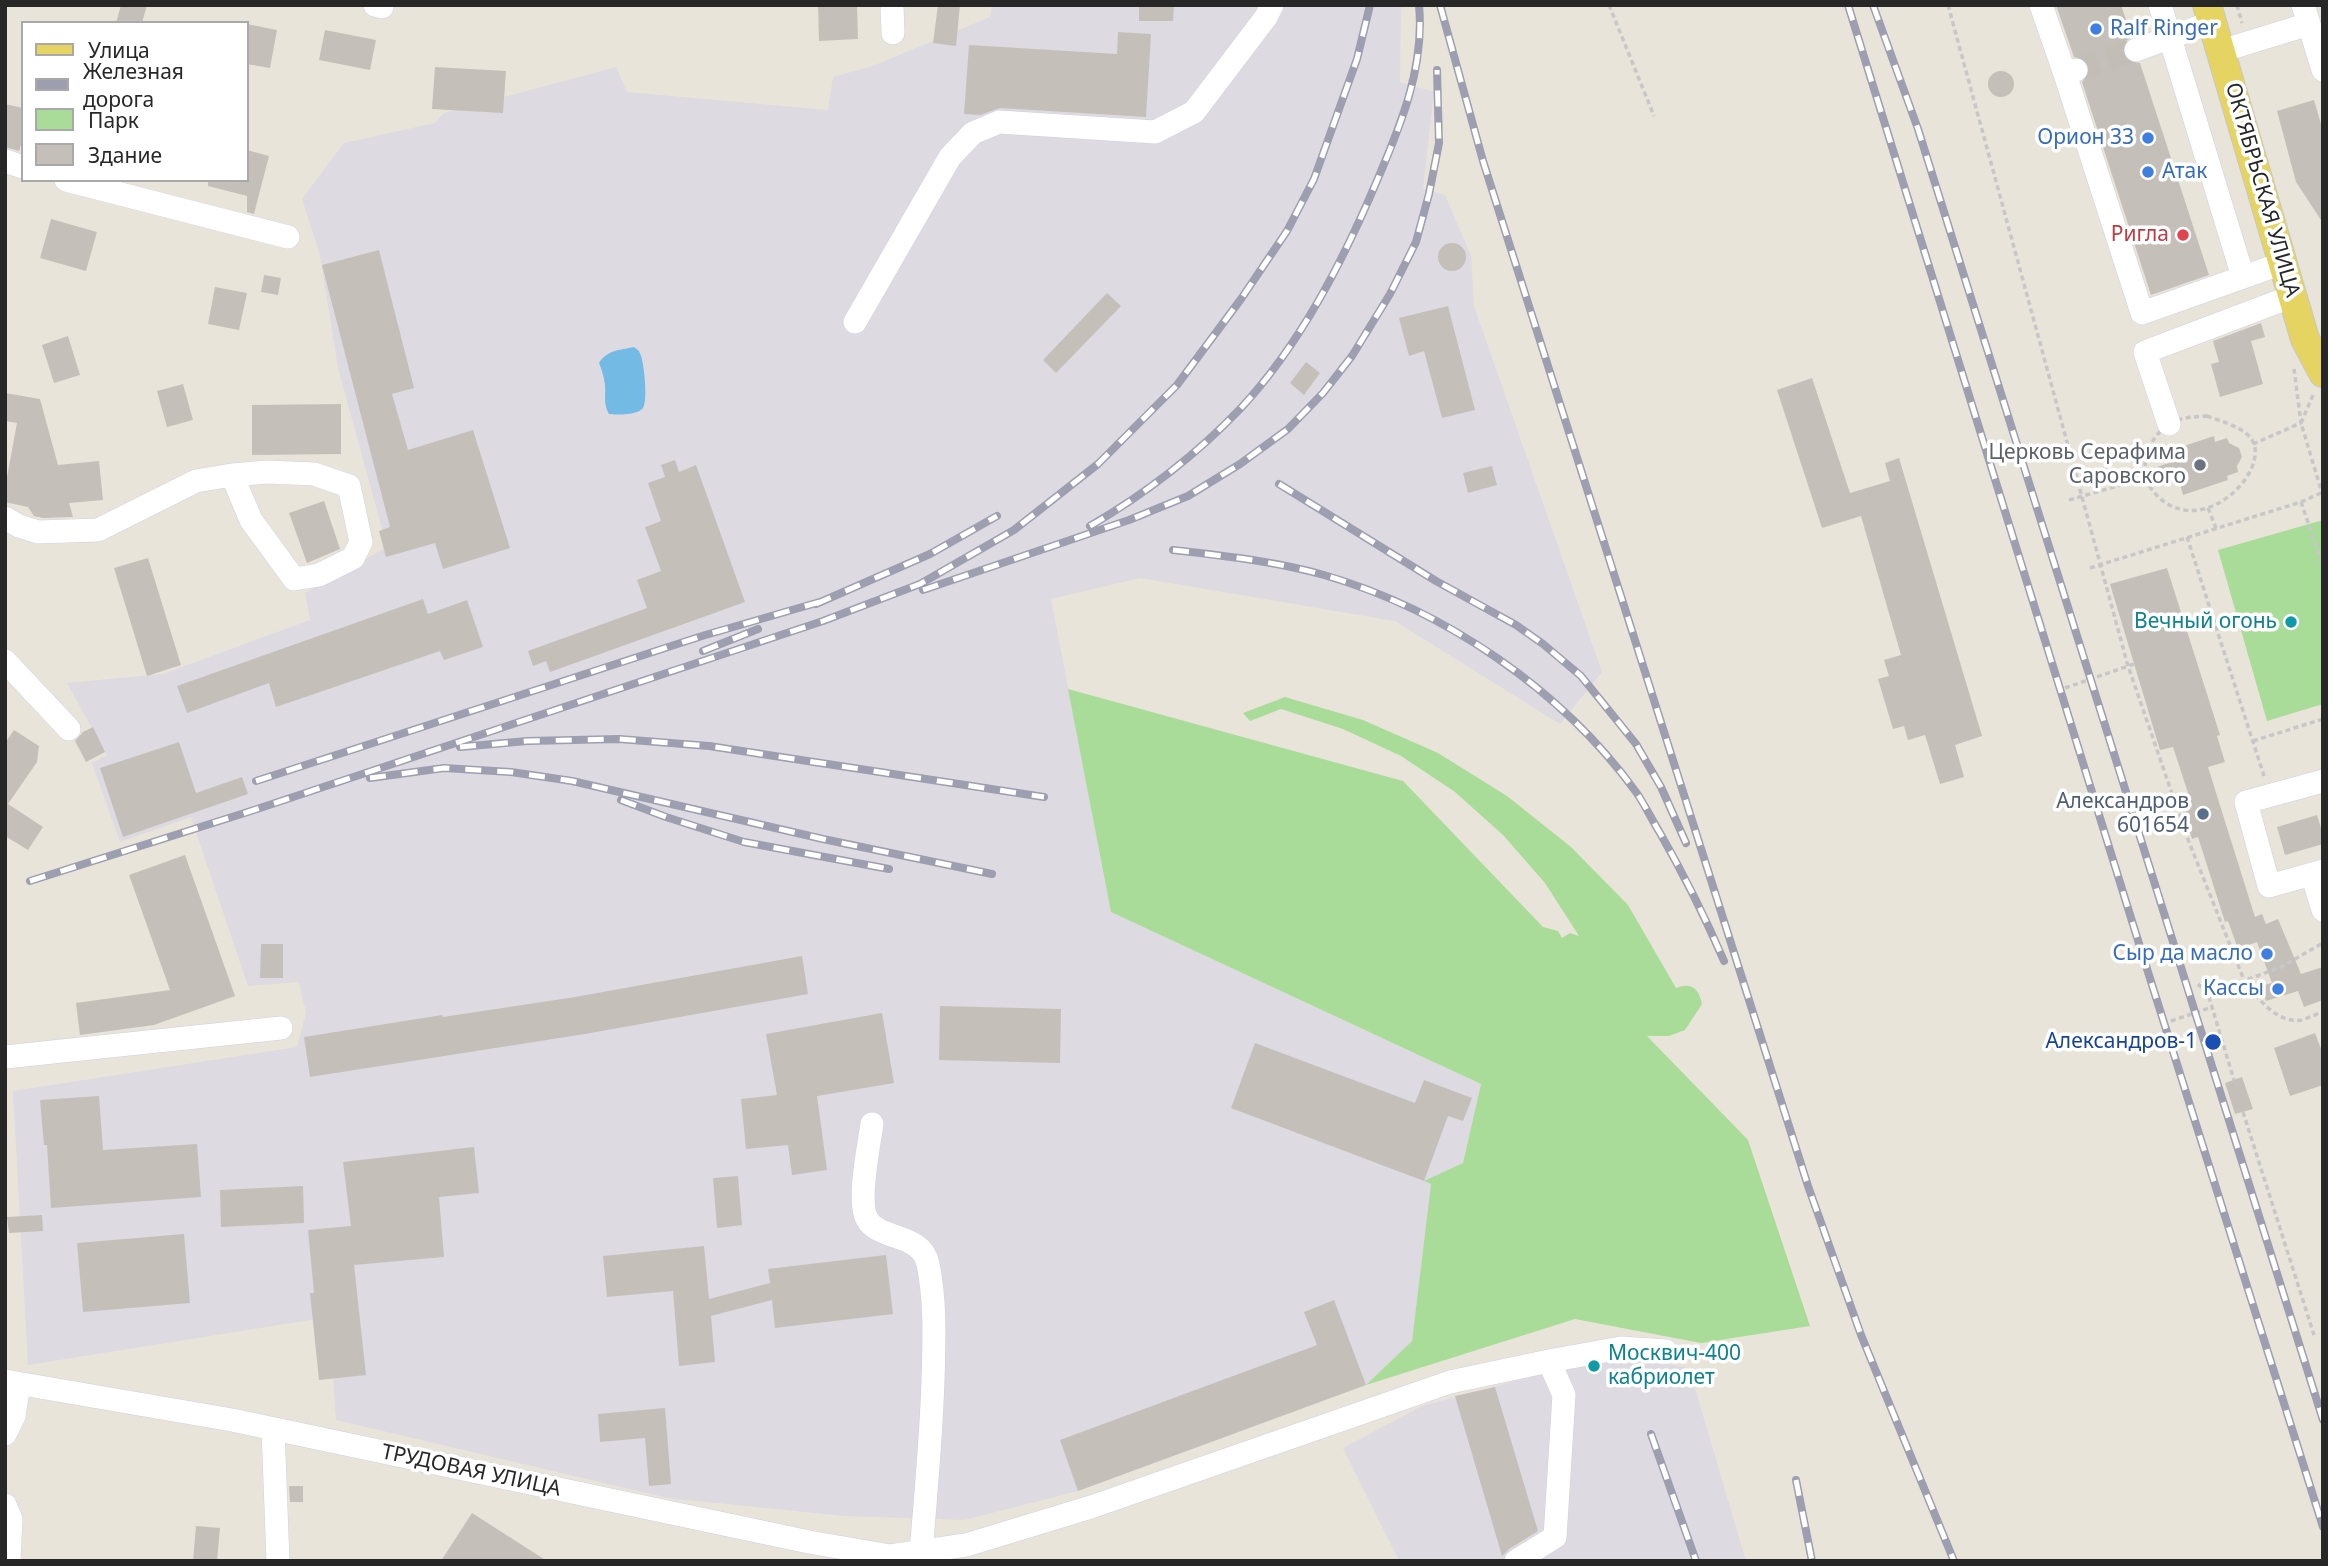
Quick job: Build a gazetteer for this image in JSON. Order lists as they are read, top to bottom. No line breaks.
{"streets":{"main road":["ОКТЯБРЬСКАЯ УЛИЦА"],"street":["ТРУДОВАЯ УЛИЦА"]},"places":["Ralf Ringer","Орион 33","Атак","Ригла","Церковь Серафима Саровского","Вечный огонь","Александров 601654","Сыр да масло","Кассы","Александров-1","Москвич-400 кабриолет"],"legend":["Улица","Железная дорога","Парк","Здание"]}
